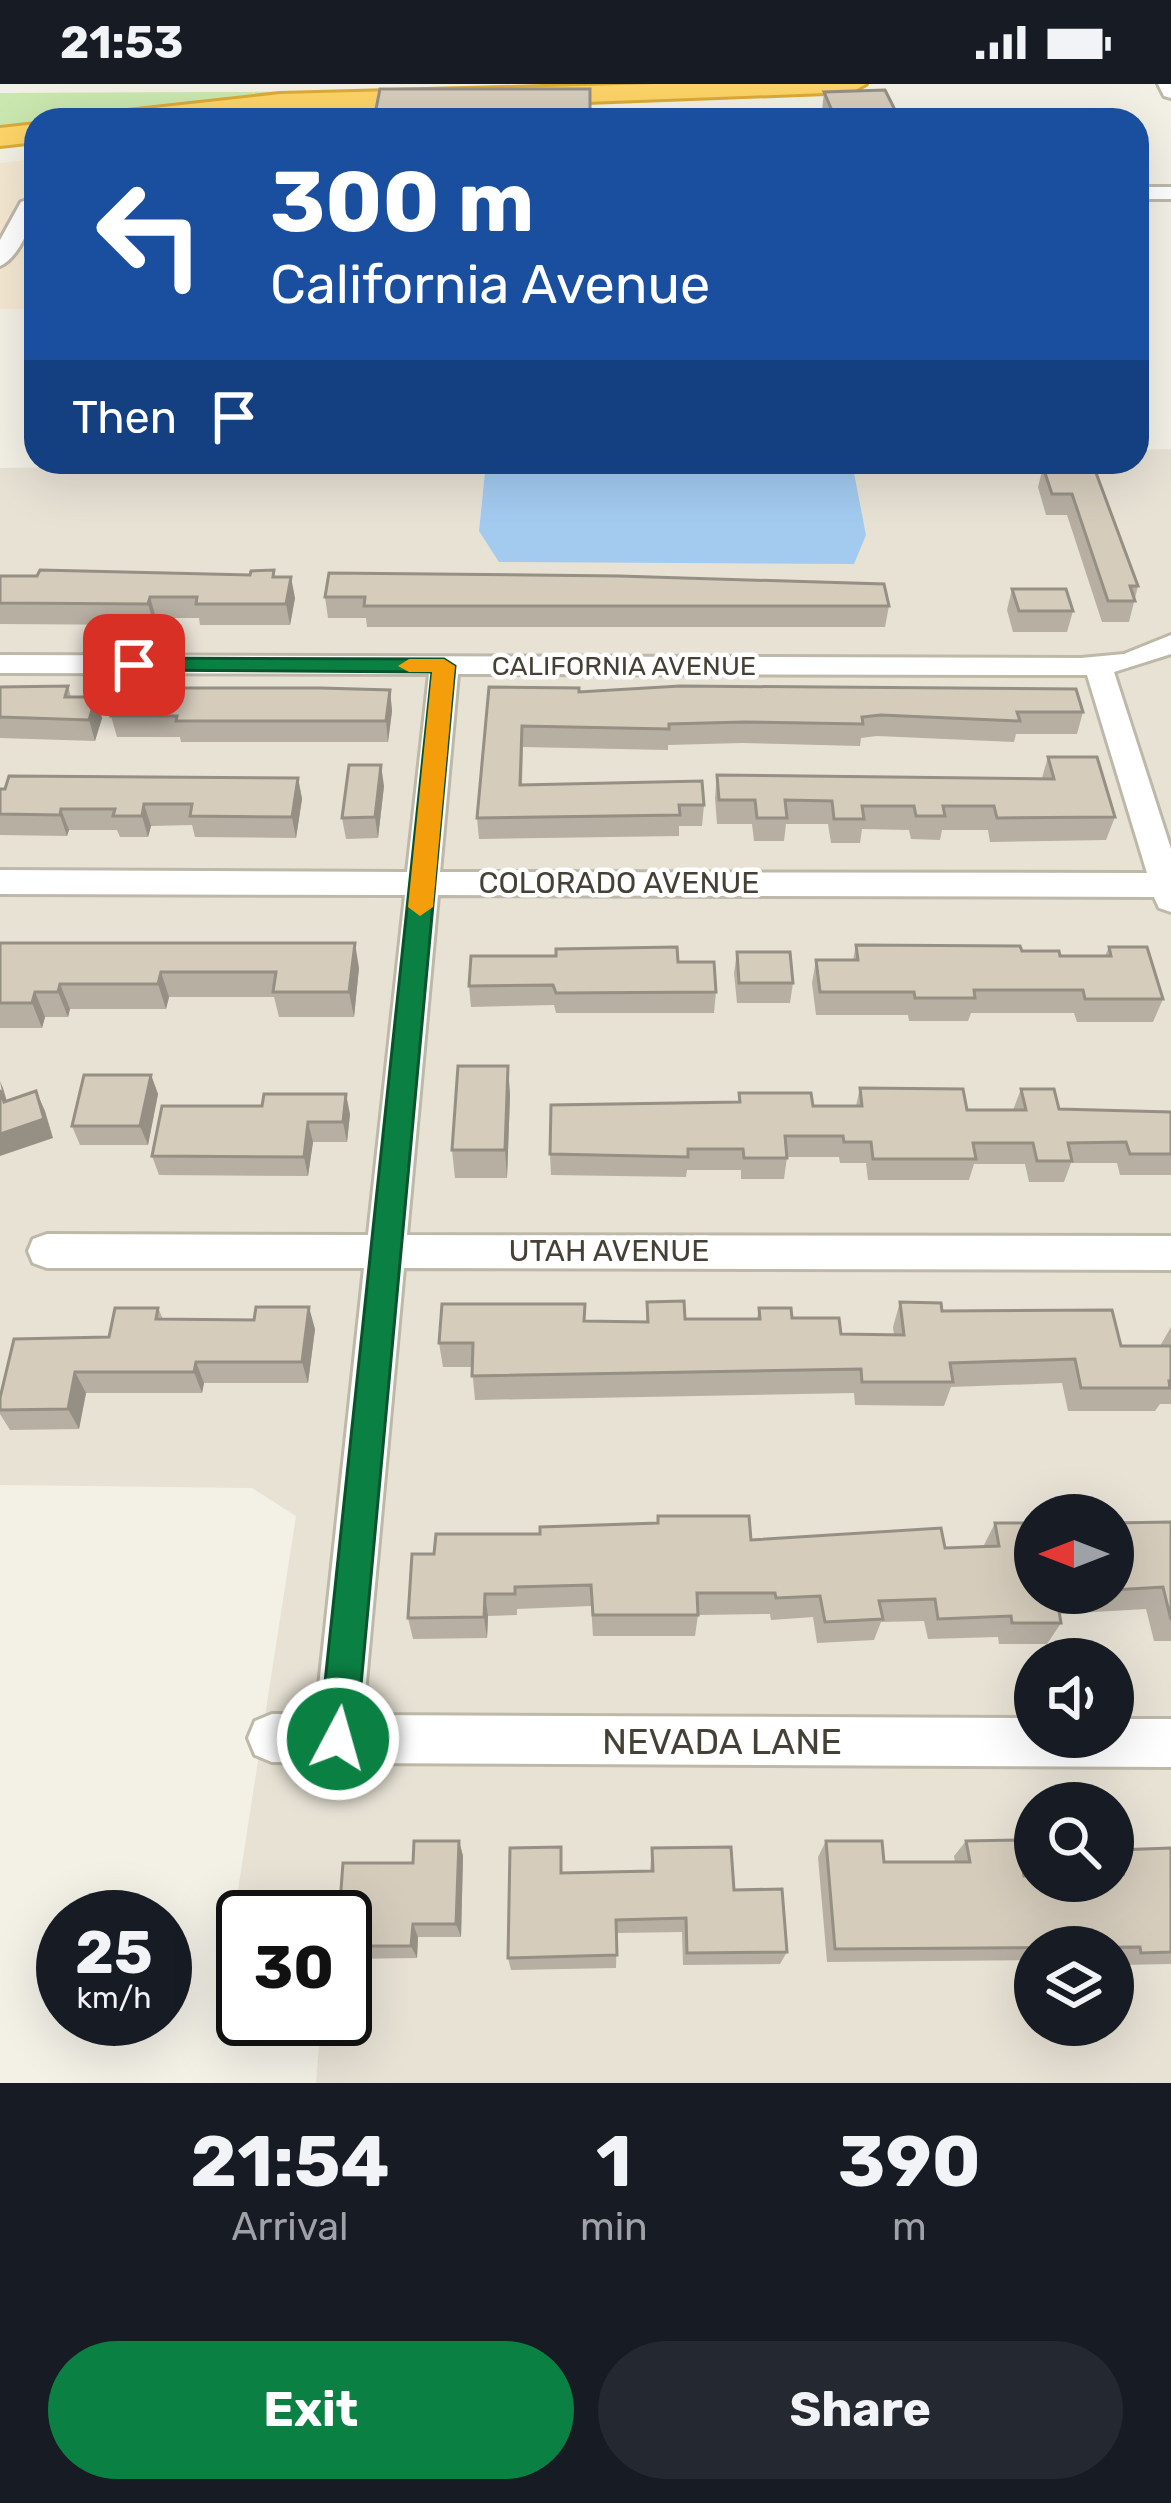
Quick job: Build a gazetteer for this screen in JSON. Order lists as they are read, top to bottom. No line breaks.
{"streets":{"street":["CALIFORNIA AVENUE","COLORADO AVENUE","UTAH AVENUE","NEVADA LANE"]},"north":"left","page":{"status":"21:53","turn":["300 m","California Avenue"],"then":"Then","speed":"25 km/h","limit":"30","eta":["21:54","Arrival","1","min","390","m"],"buttons":["Exit","Share"]}}
